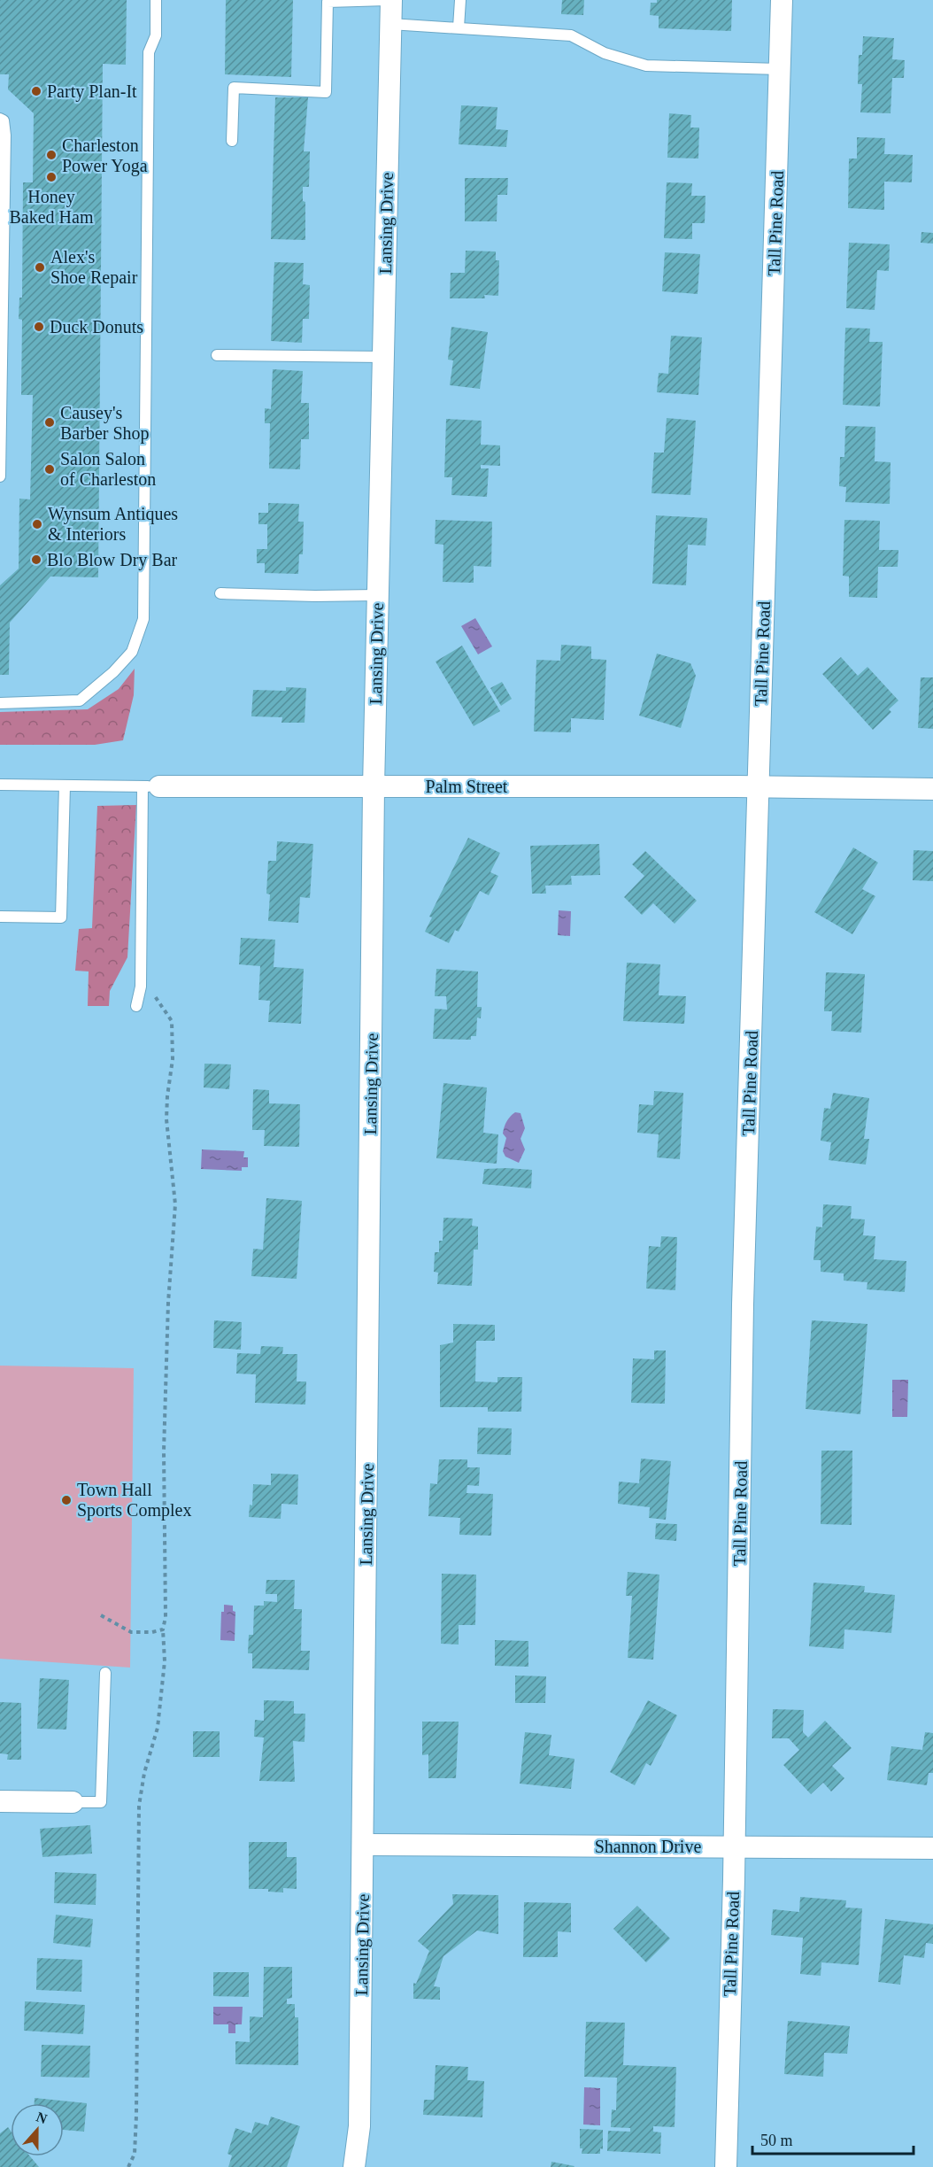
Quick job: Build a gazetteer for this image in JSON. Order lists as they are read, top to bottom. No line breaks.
{"streets":{"street":["Lansing Drive","Tall Pine Road","Palm Street","Shannon Drive"]},"crossings":[["Lansing Drive","Palm Street"],["Lansing Drive","Shannon Drive"],["Tall Pine Road","Palm Street"],["Tall Pine Road","Shannon Drive"]],"places":["Party Plan-It","Charleston Power Yoga","Honey Baked Ham","Alex's Shoe Repair","Duck Donuts","Causey's Barber Shop","Salon Salon of Charleston","Wynsum Antiques & Interiors","Blo Blow Dry Bar","Town Hall Sports Complex"],"scale_bar":"50 m","north":"top"}
